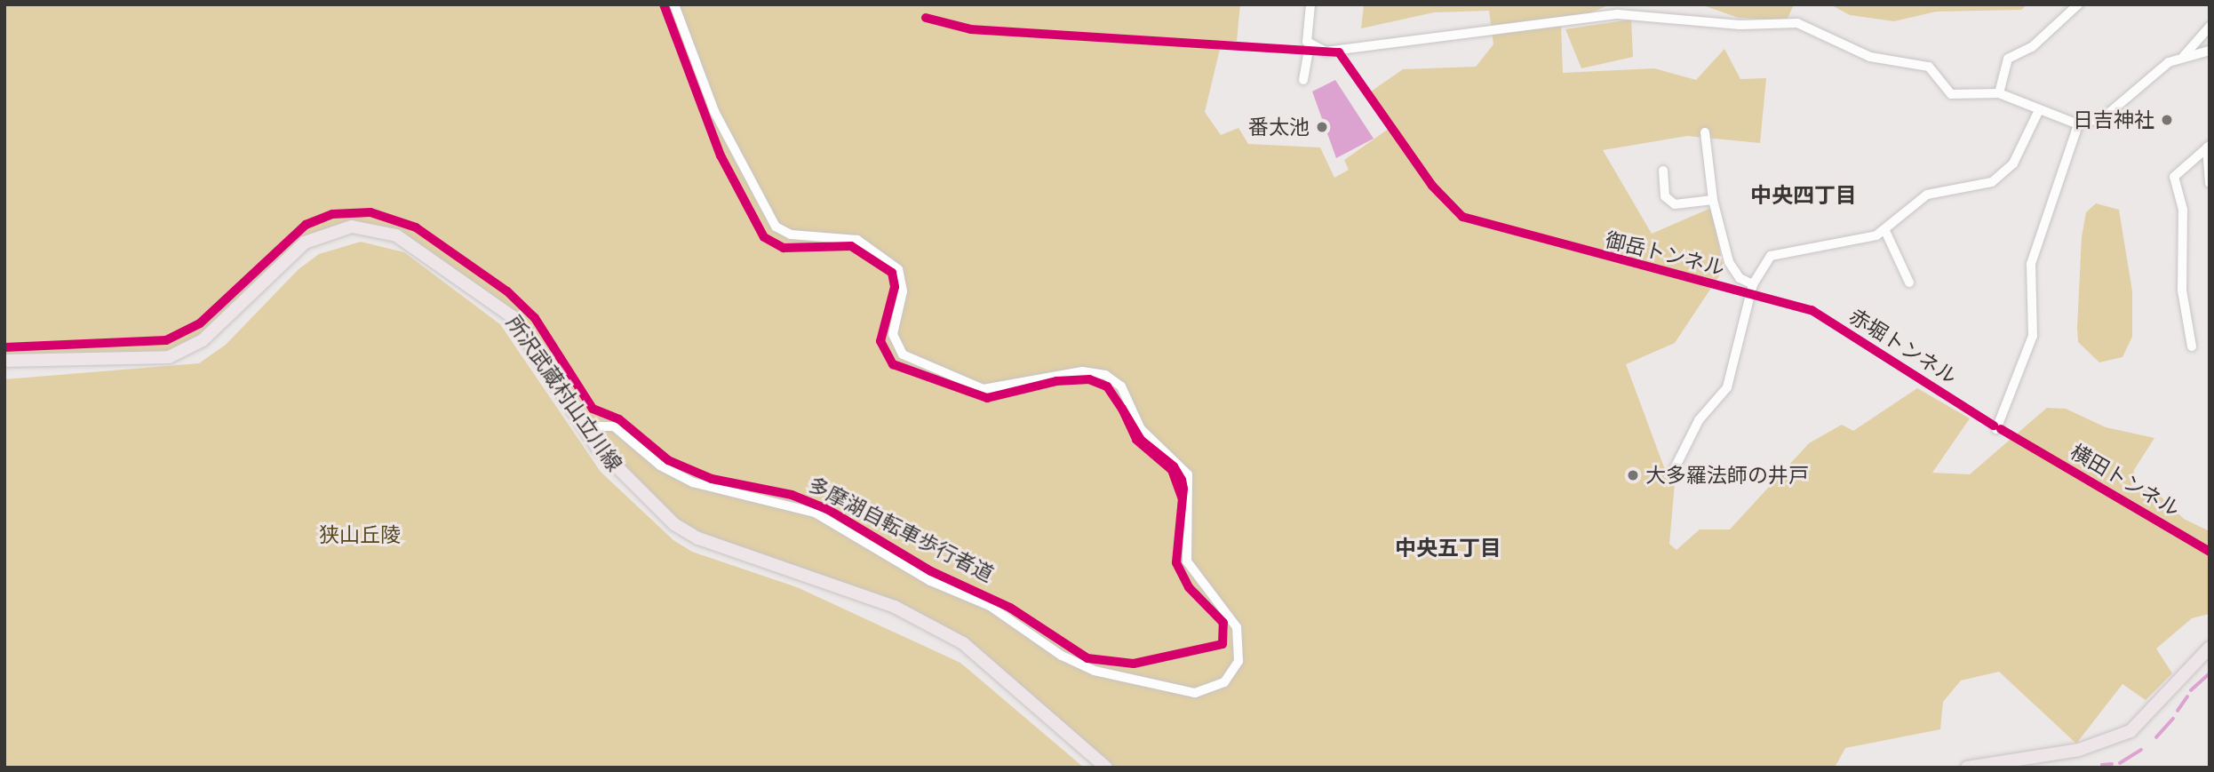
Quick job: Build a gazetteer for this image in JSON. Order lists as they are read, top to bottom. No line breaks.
{"streets":{"main road":["所沢武蔵村山立川線"],"cycle path":["御岳トンネル","横田トンネル","多摩湖自転車歩行者道"]},"districts":["中央四丁目","中央五丁目"],"parks":["狭山丘陵"],"places":["日吉神社","番太池","大多羅法師の井戸"]}
